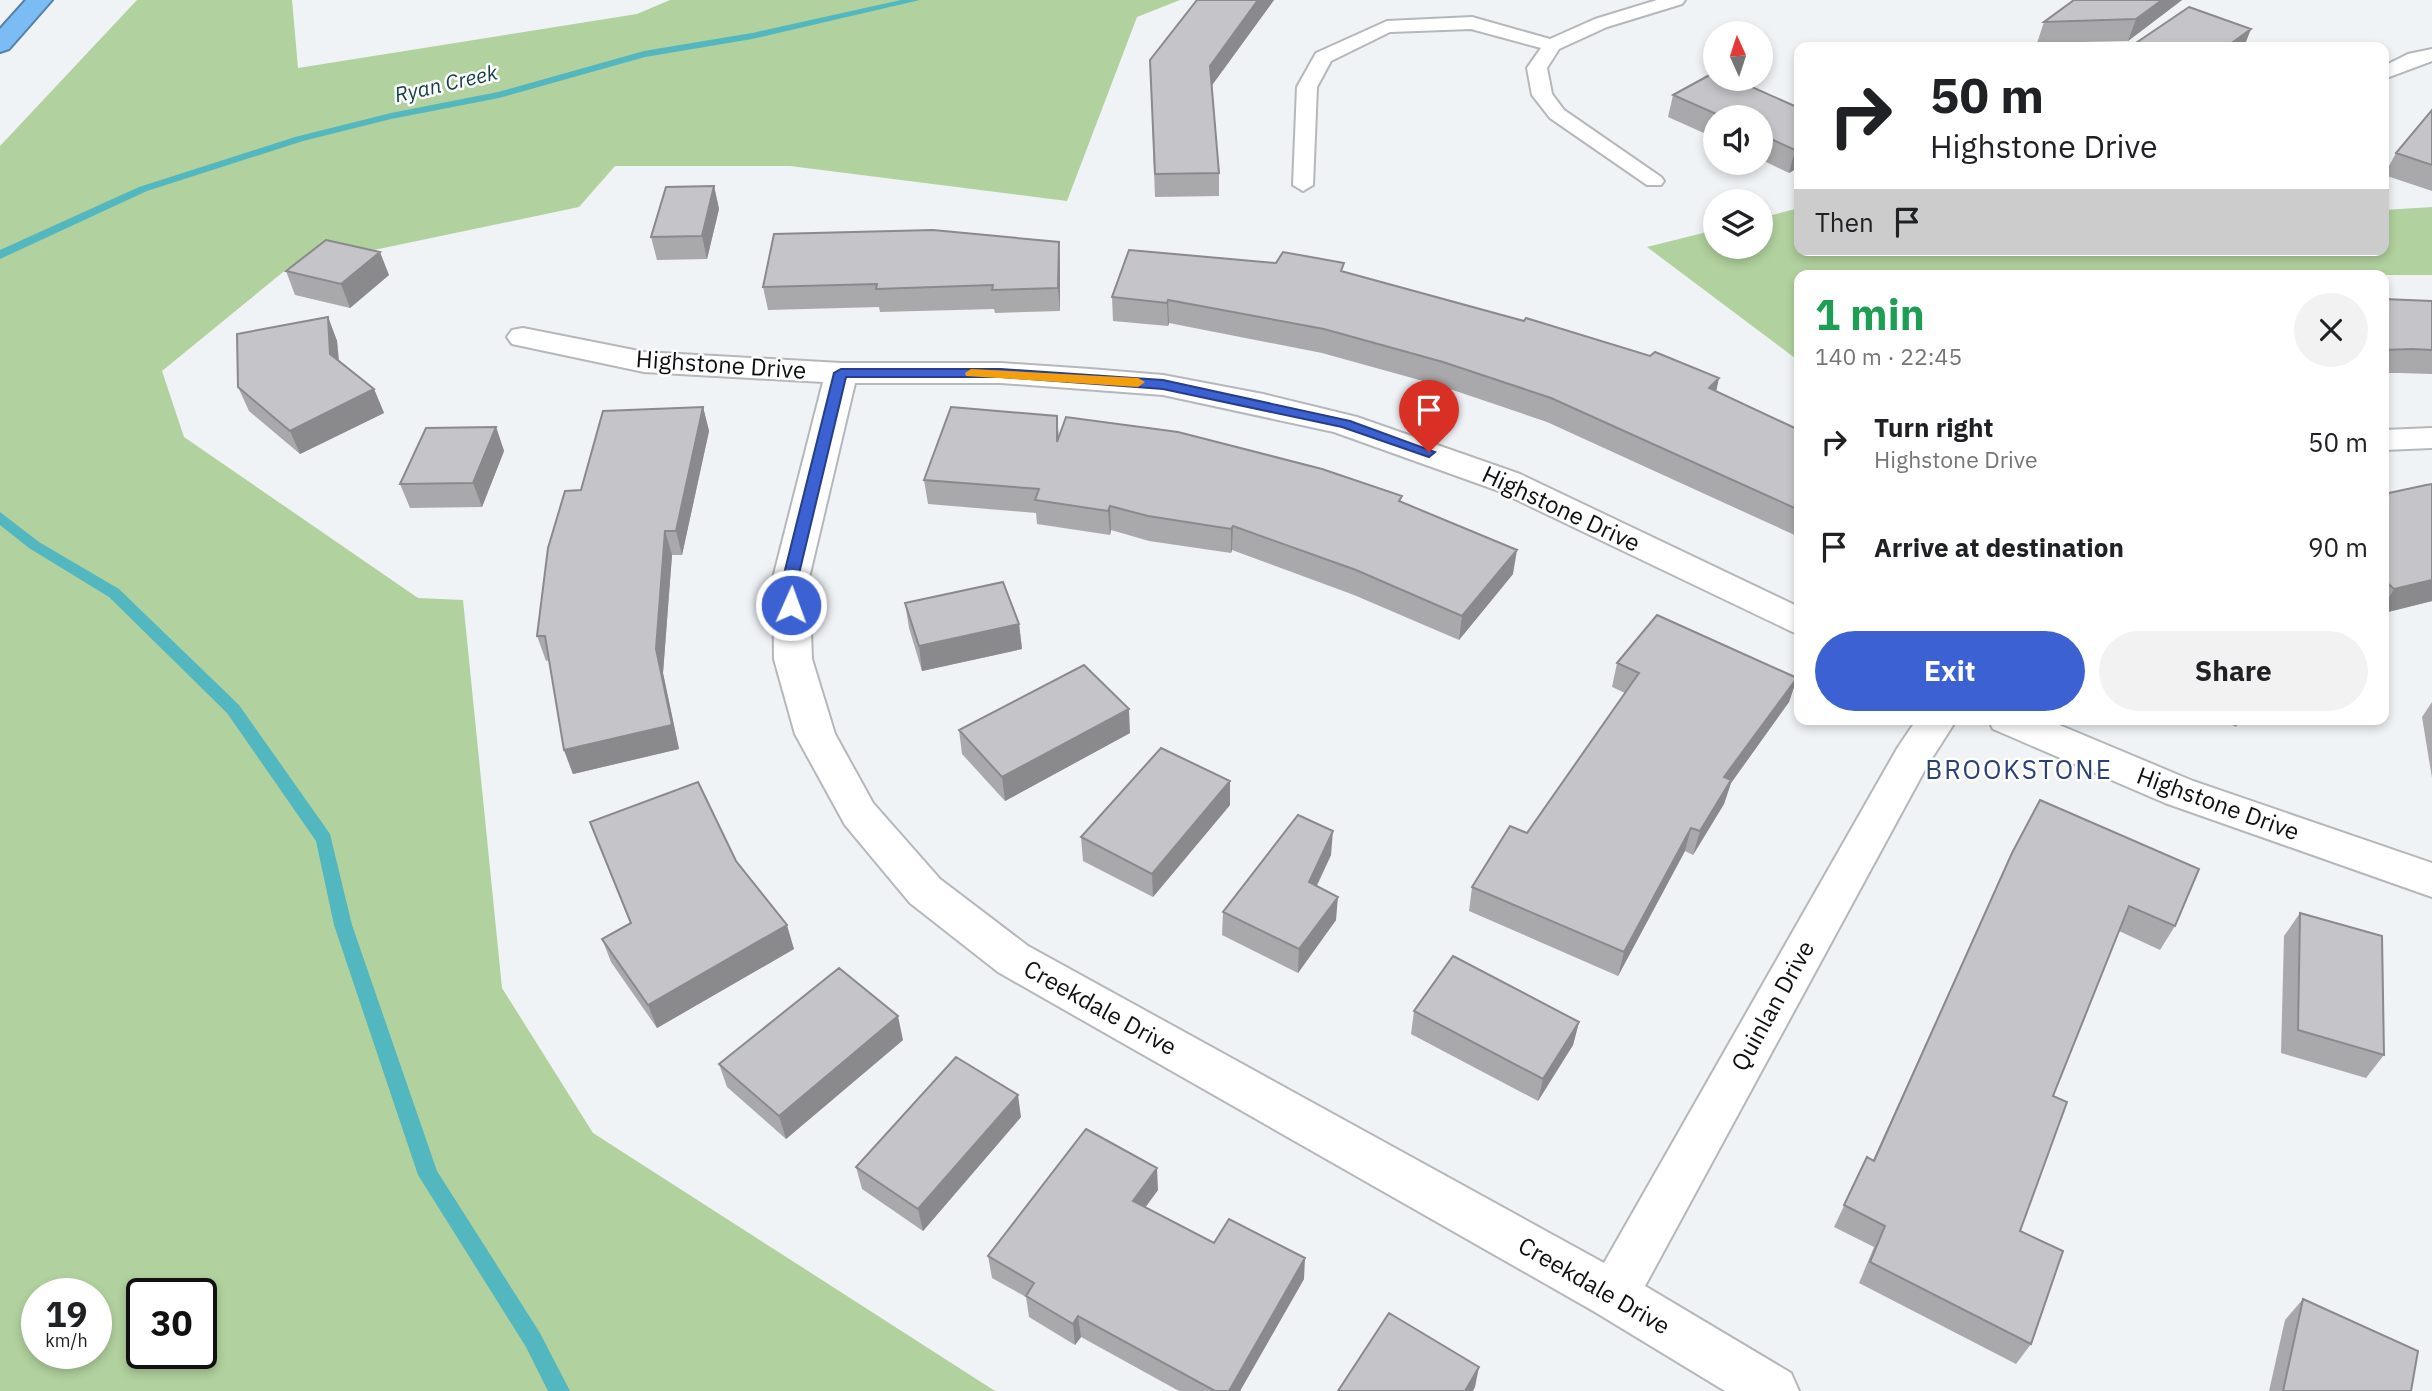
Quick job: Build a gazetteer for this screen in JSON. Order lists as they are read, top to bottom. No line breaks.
{"streets":{"street":["Highstone Drive","Quinlan Drive","Creekdale Drive"]},"crossings":[["Highstone Drive","Creekdale Drive"],["Quinlan Drive","Creekdale Drive"]],"districts":["BROOKSTONE"],"water":["Ryan Creek"],"north":"top","page":{"turn":["50 m","Highstone Drive"],"then":"Then","heading":["1 min","140 m · 22:45"],"list":[{"name":"Turn right","note":"Highstone Drive","value":"50 m"},{"name":"Arrive at destination","value":"90 m"}],"buttons":["Exit","Share"],"speed":"19 km/h","limit":"30"}}
